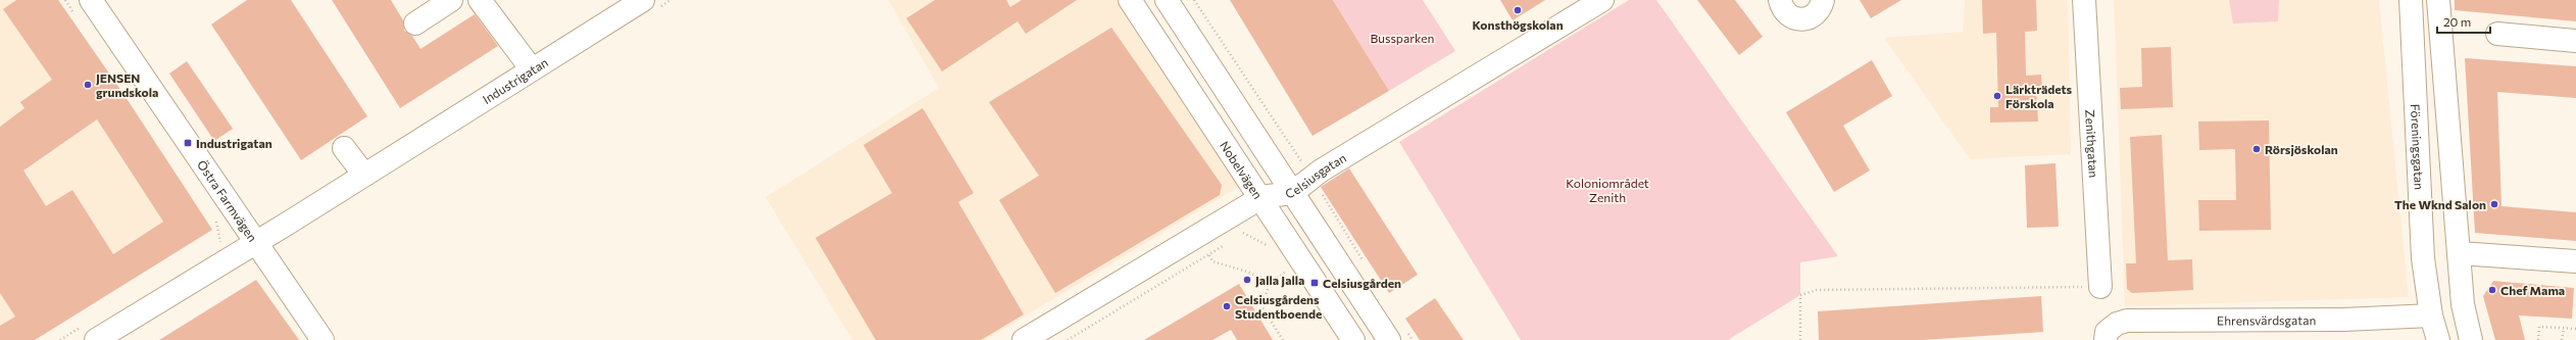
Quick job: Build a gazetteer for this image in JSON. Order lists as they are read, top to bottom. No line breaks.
{"streets":{"street":["Industrigatan","Zenithgatan","Föreningsgatan","Nobelvägen","Celsiusgatan","Östra Farmvägen","Ehrensvärdsgatan"]},"crossings":[["Industrigatan","Östra Farmvägen"],["Föreningsgatan","Ehrensvärdsgatan"],["Nobelvägen","Celsiusgatan"]],"parks":["Bussparken","Koloniområdet Zenith"],"places":{"other":["Konsthögskolan","JENSEN grundskola","Lärkträdets Förskola","Rörsjöskolan","The Wknd Salon","Jalla Jalla","Chef Mama","Celsiusgårdens Studentboende"],"transit":["Industrigatan","Celsiusgården"]},"scale_bar":"20 m"}
